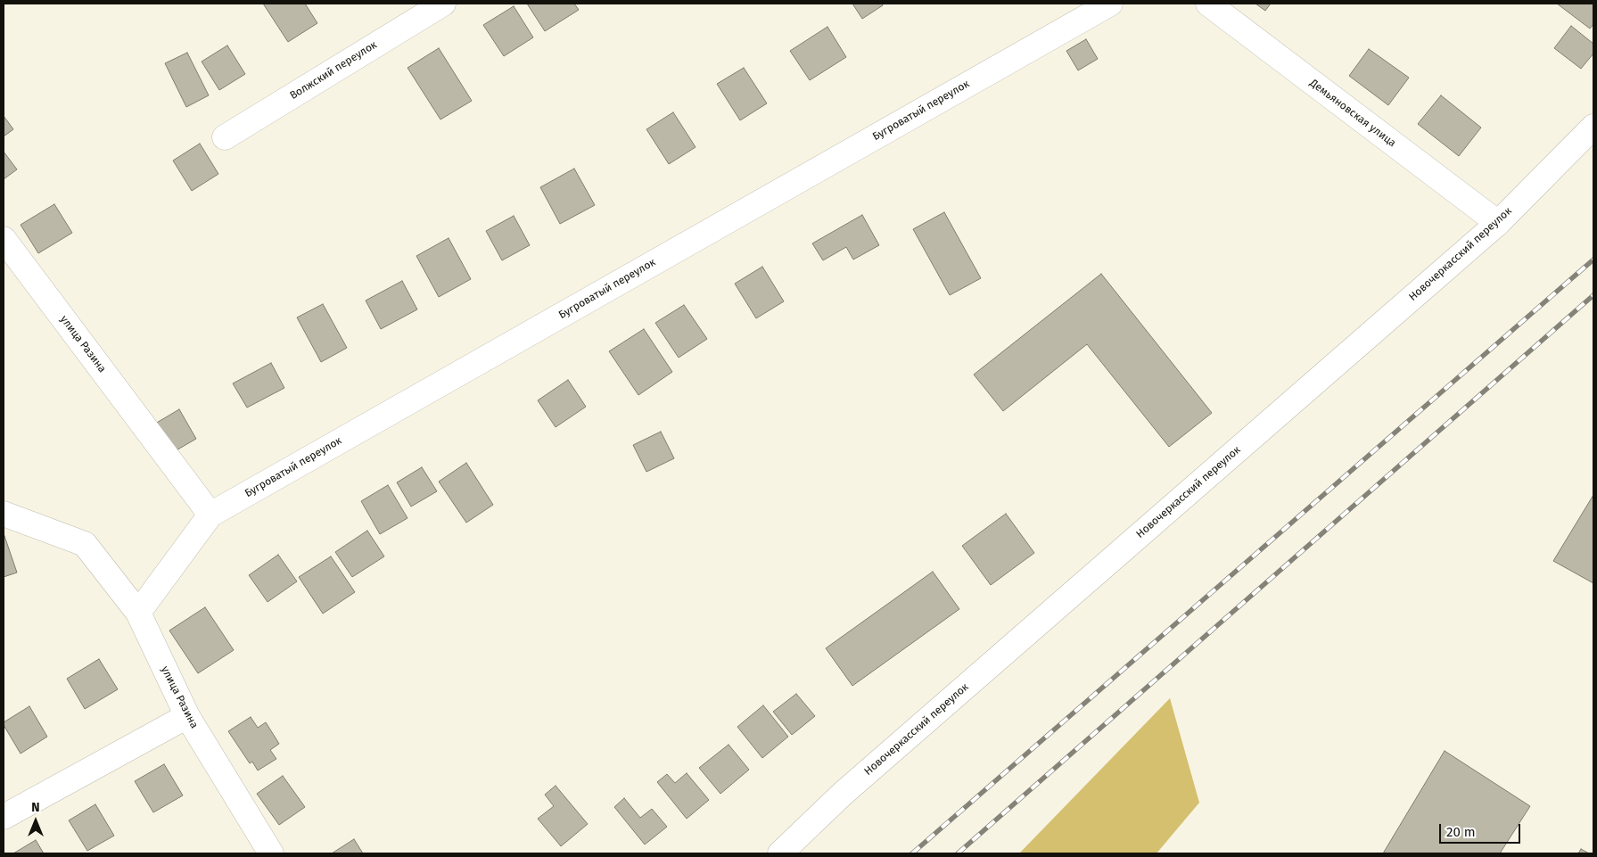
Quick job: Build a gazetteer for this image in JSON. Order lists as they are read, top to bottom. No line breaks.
{"streets":{"street":["Волжский переулок","Бугроватый переулок","Демьяновская улица","Новочеркасский переулок","улица Разина"]},"crossings":[["Бугроватый переулок","улица Разина"],["Демьяновская улица","Новочеркасский переулок"]],"scale_bar":"20 m","north":"top"}
